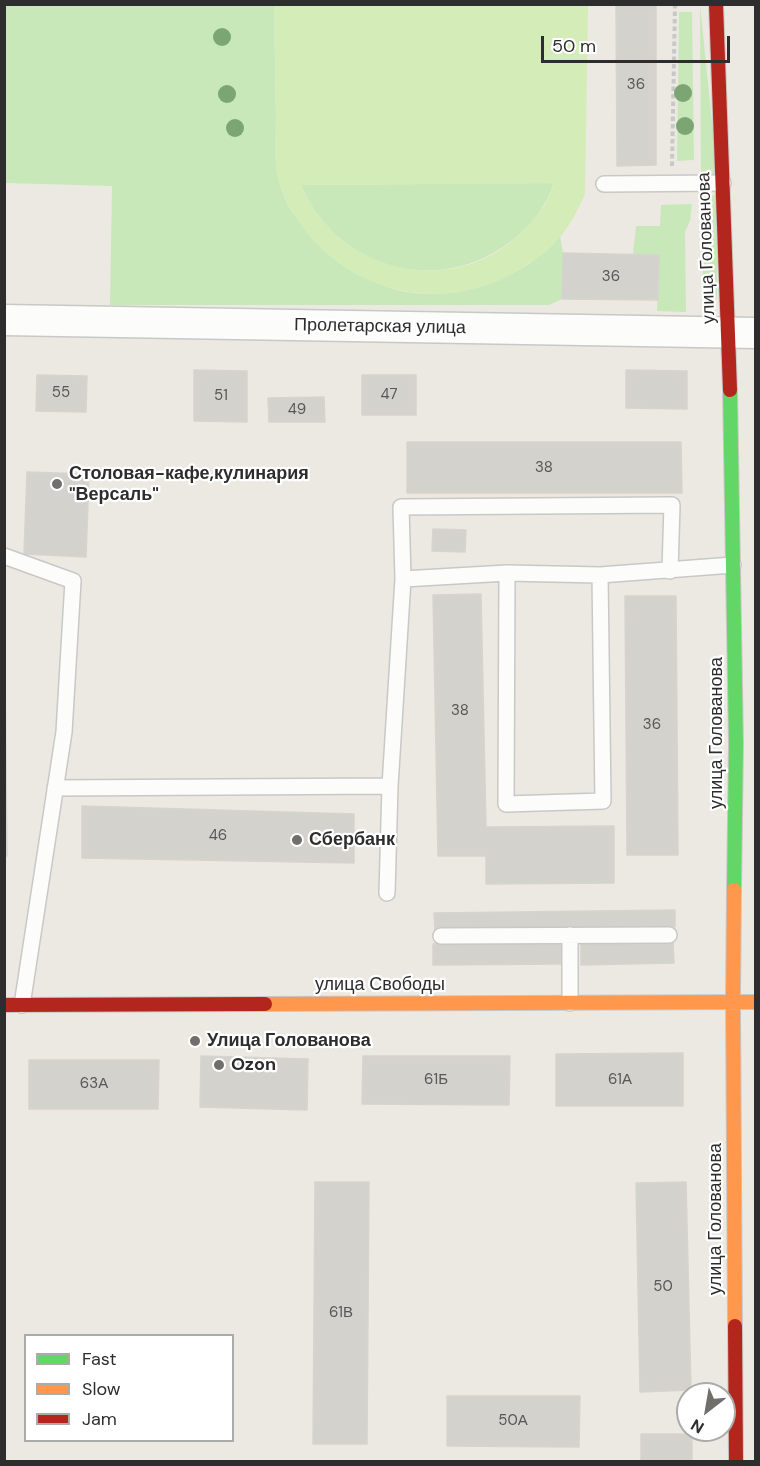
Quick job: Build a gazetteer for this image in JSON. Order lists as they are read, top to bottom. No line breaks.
{"streets":{"street":["улица Голованова","Пролетарская улица","улица Свободы"]},"crossings":[["улица Голованова","Пролетарская улица"],["улица Голованова","улица Свободы"]],"places":["Столовая-кафе,кулинария \"Версаль\"","Сбербанк","Улица Голованова","Ozon"],"house_numbers":["36","36","55","47","51","49","38","38","36","46","61Б","61А","63А","50","61В","50А"],"legend":["Fast","Slow","Jam"],"scale_bar":"50 m","north":"bottom left"}
